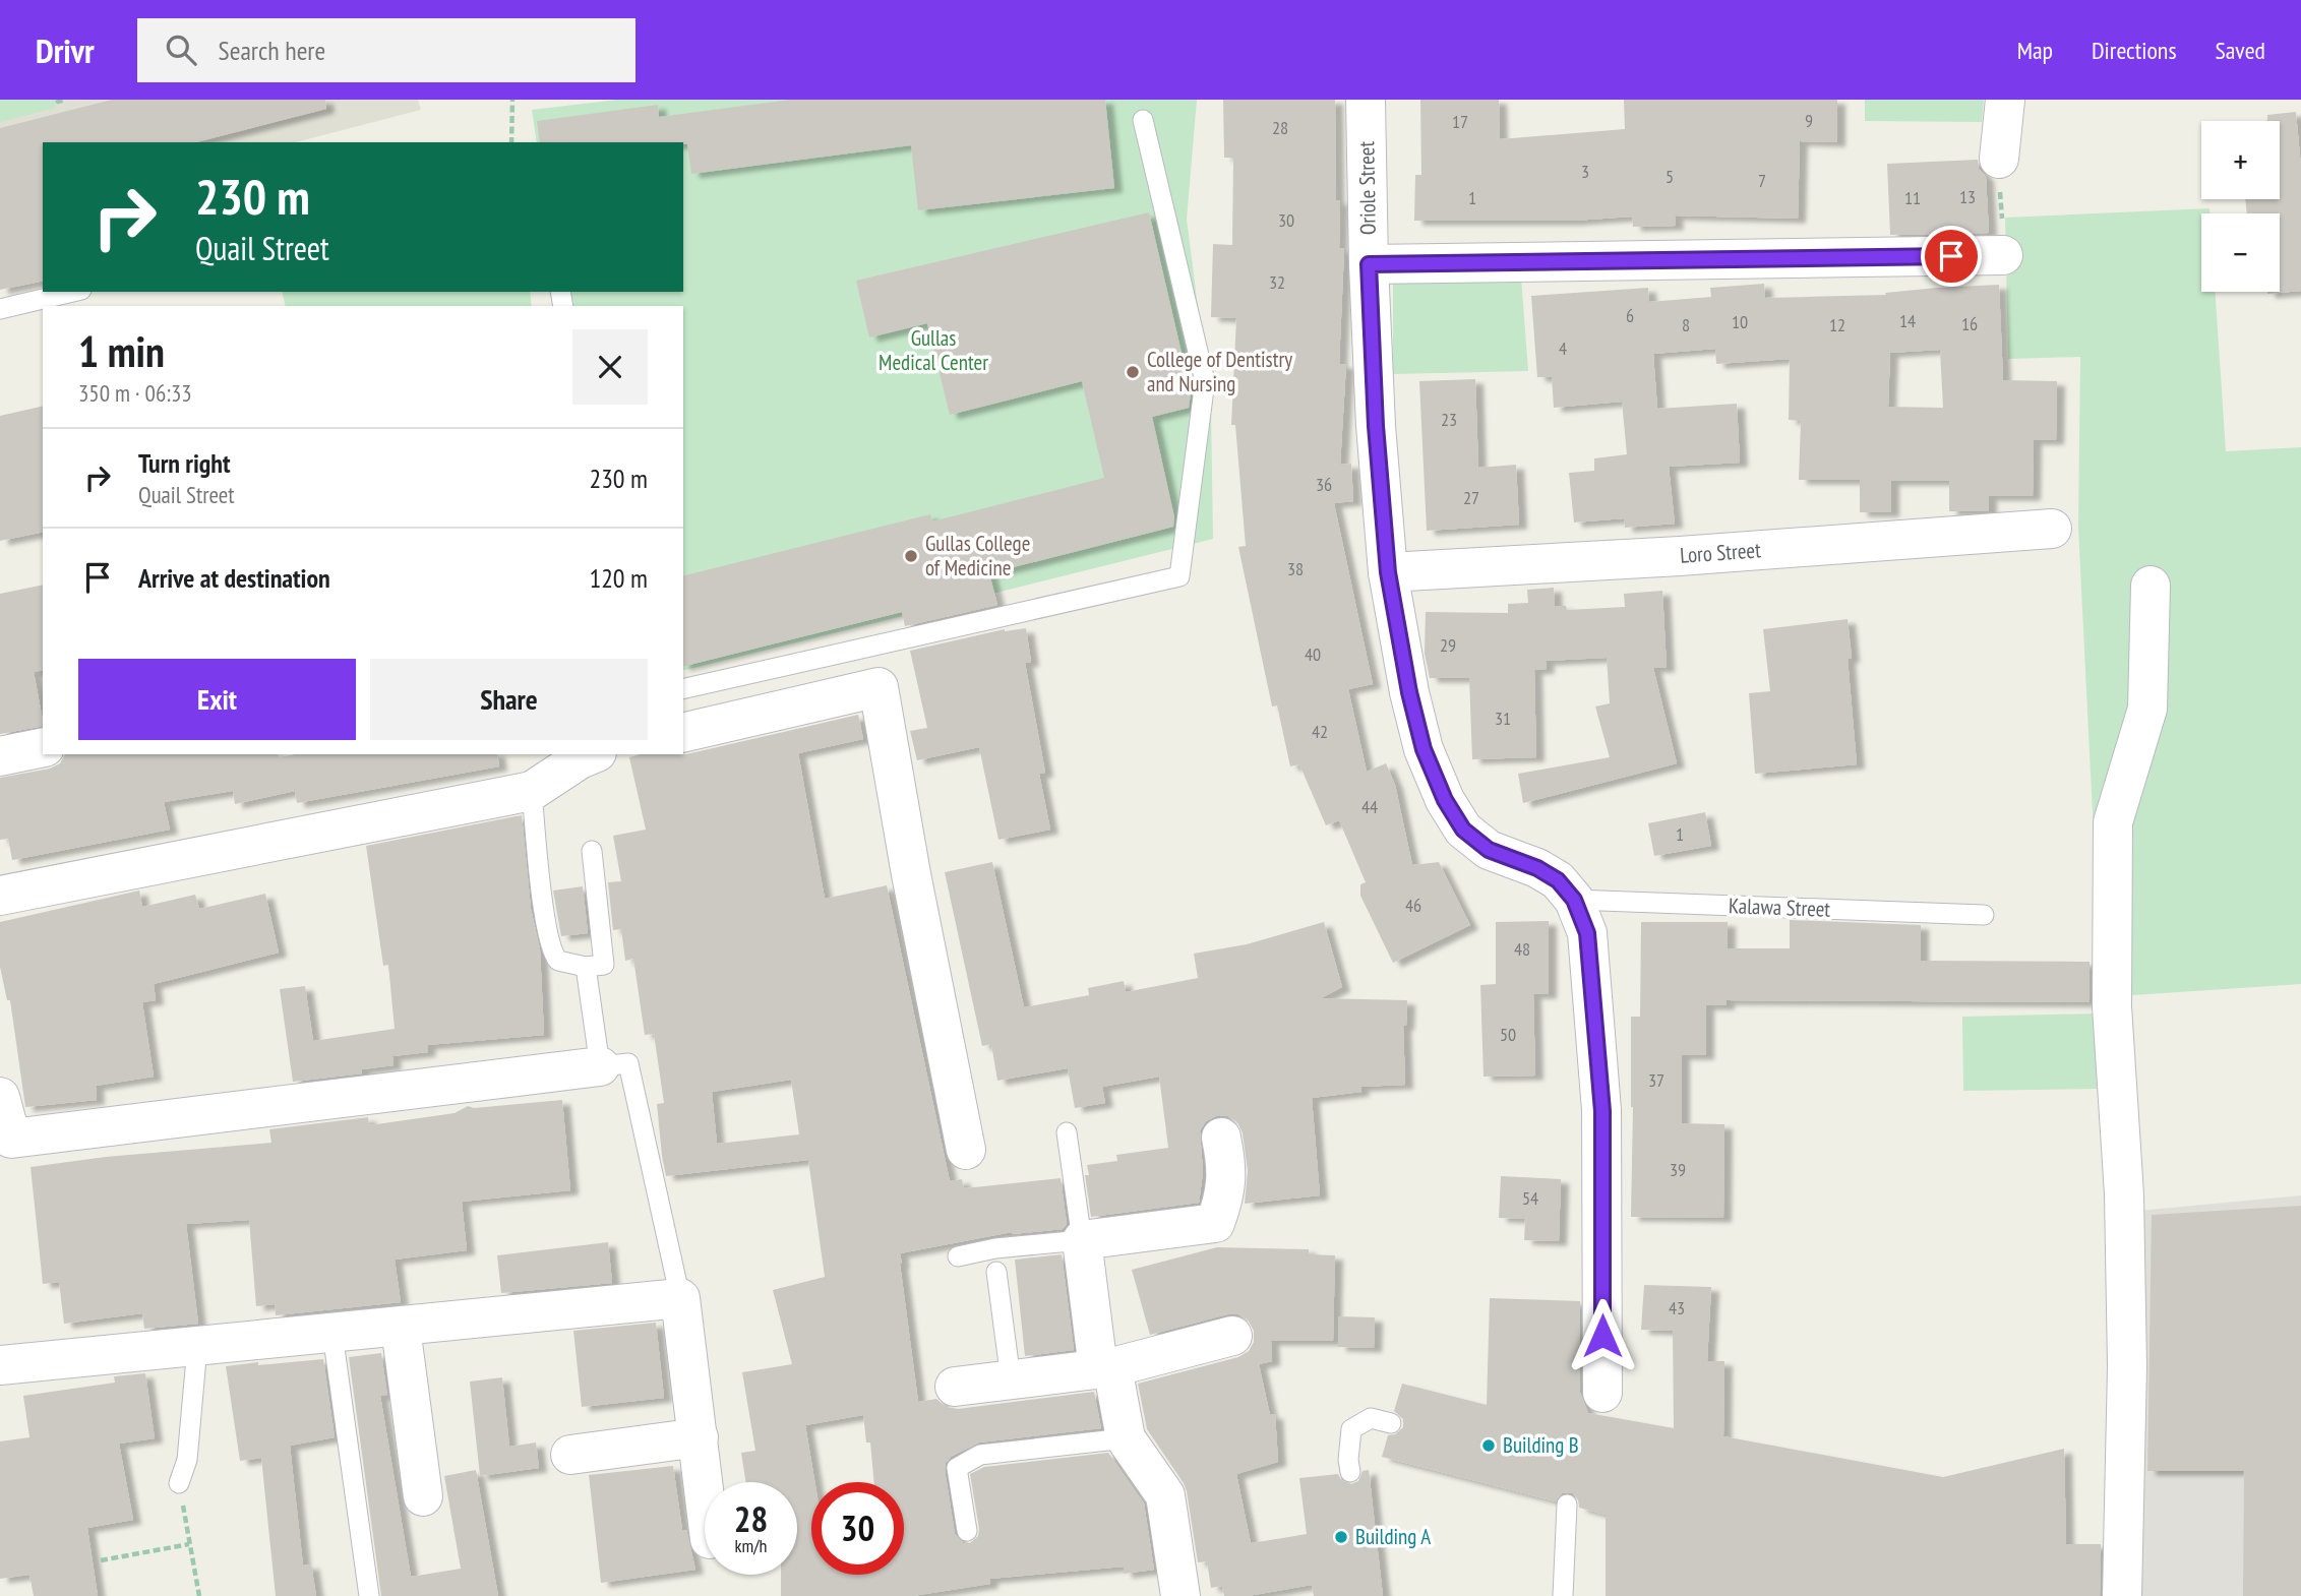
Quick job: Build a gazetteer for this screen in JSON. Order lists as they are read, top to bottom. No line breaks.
{"streets":{"street":["Oriole Street","Loro Street"],"lane":["Kalawa Street"]},"crossings":[["Oriole Street","Loro Street"],["Oriole Street","Kalawa Street"]],"parks":["Gullas Medical Center"],"places":["College of Dentistry and Nursing","Gullas College of Medicine","Building B","Building A"],"house_numbers":["9","17","28","3","5","7","13","1","11","30","32","6","14","10","16","8","12","4","23","36","27","38","29","40","31","42","44","1","46","48","50","37","39","54","43"],"page":{"header":"Drivr","search":"Search here","nav":["Map","Directions","Saved"],"map_buttons":["+","−"],"turn":["230 m","Quail Street"],"heading":["1 min","350 m · 06:33"],"list":[{"name":"Turn right","note":"Quail Street","value":"230 m"},{"name":"Arrive at destination","value":"120 m"}],"buttons":["Exit","Share"],"speed":"28 km/h","limit":"30"}}
